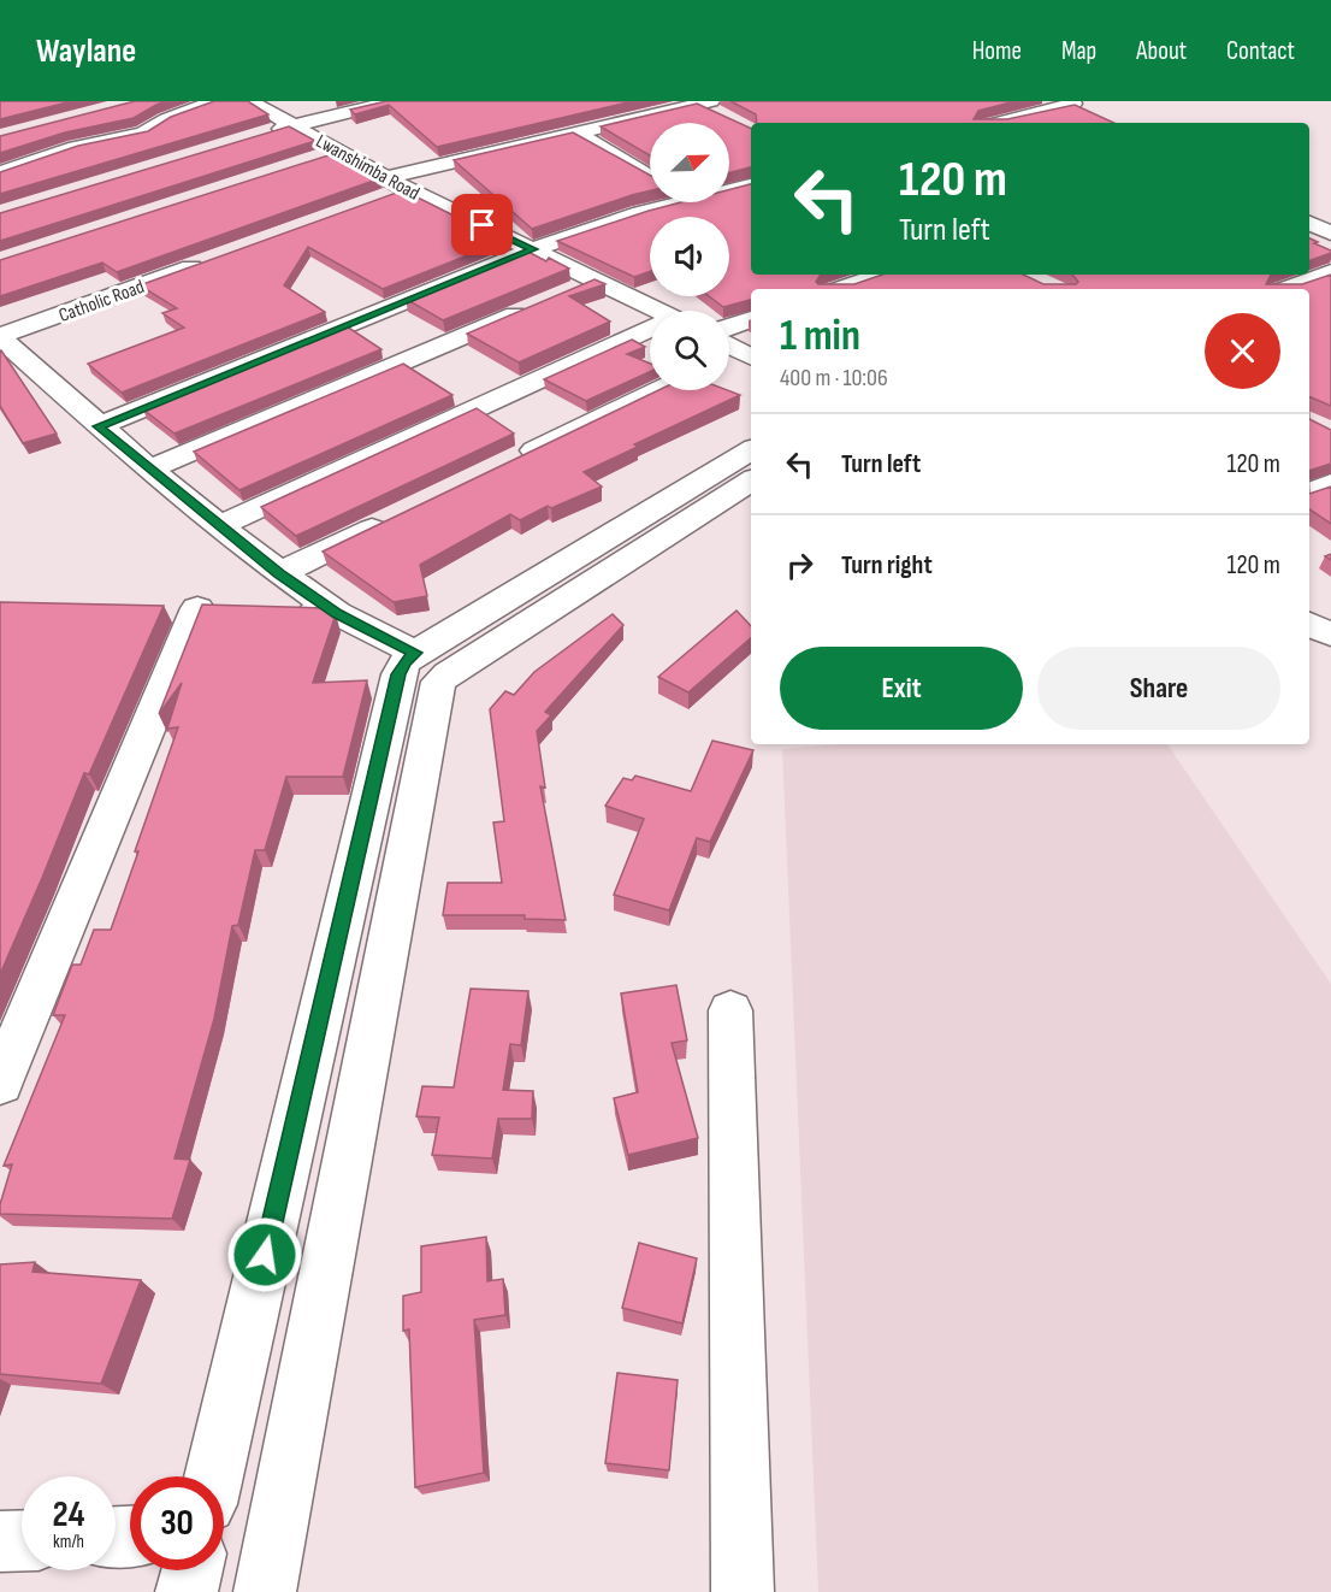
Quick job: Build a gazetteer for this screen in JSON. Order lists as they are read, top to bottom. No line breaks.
{"streets":{"street":["Lwanshimba Road","Catholic Road"]},"north":"top right","page":{"header":"Waylane","nav":["Home","Map","About","Contact"],"turn":["120 m","Turn left"],"heading":["1 min","400 m · 10:06"],"list":[{"name":"Turn left","value":"120 m"},{"name":"Turn right","value":"120 m"}],"buttons":["Exit","Share"],"speed":"24 km/h","limit":"30"}}
